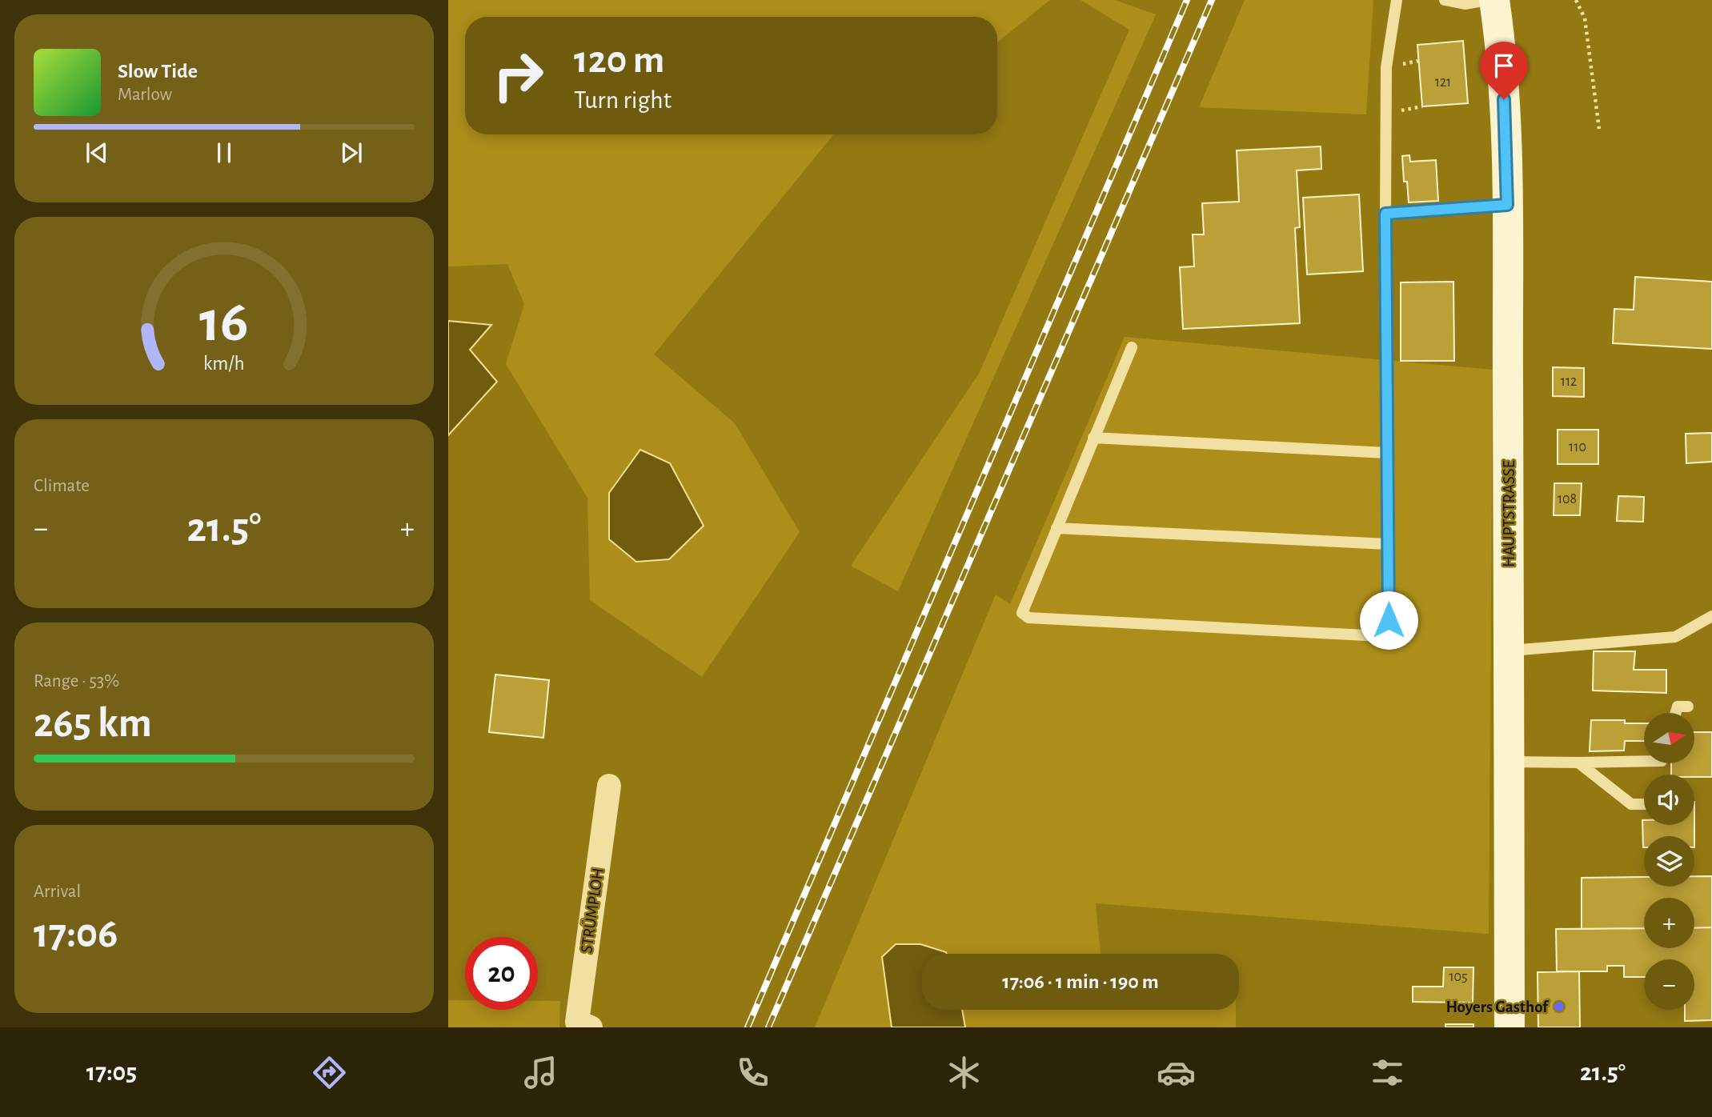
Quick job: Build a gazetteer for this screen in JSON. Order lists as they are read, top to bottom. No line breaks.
{"streets":{"main road":["HAUPTSTRASSE"],"street":["STRÜMPLOH"]},"places":["Hoyers Gasthof"],"house_numbers":["121","112","110","108","105"],"north":"right","page":{"turn":["120 m","Turn right"],"song":["Slow Tide","Marlow"],"tile":["Climate",["Range · 53%","265 km"],["Arrival","17:06"]],"heat":["−","21.5°","+"],"map_buttons":["+","−"],"limit":"20","trip":"17:06 · 1 min · 190 m","tabs":["17:05","21.5°"],"gauge":["16","km/h"]}}
